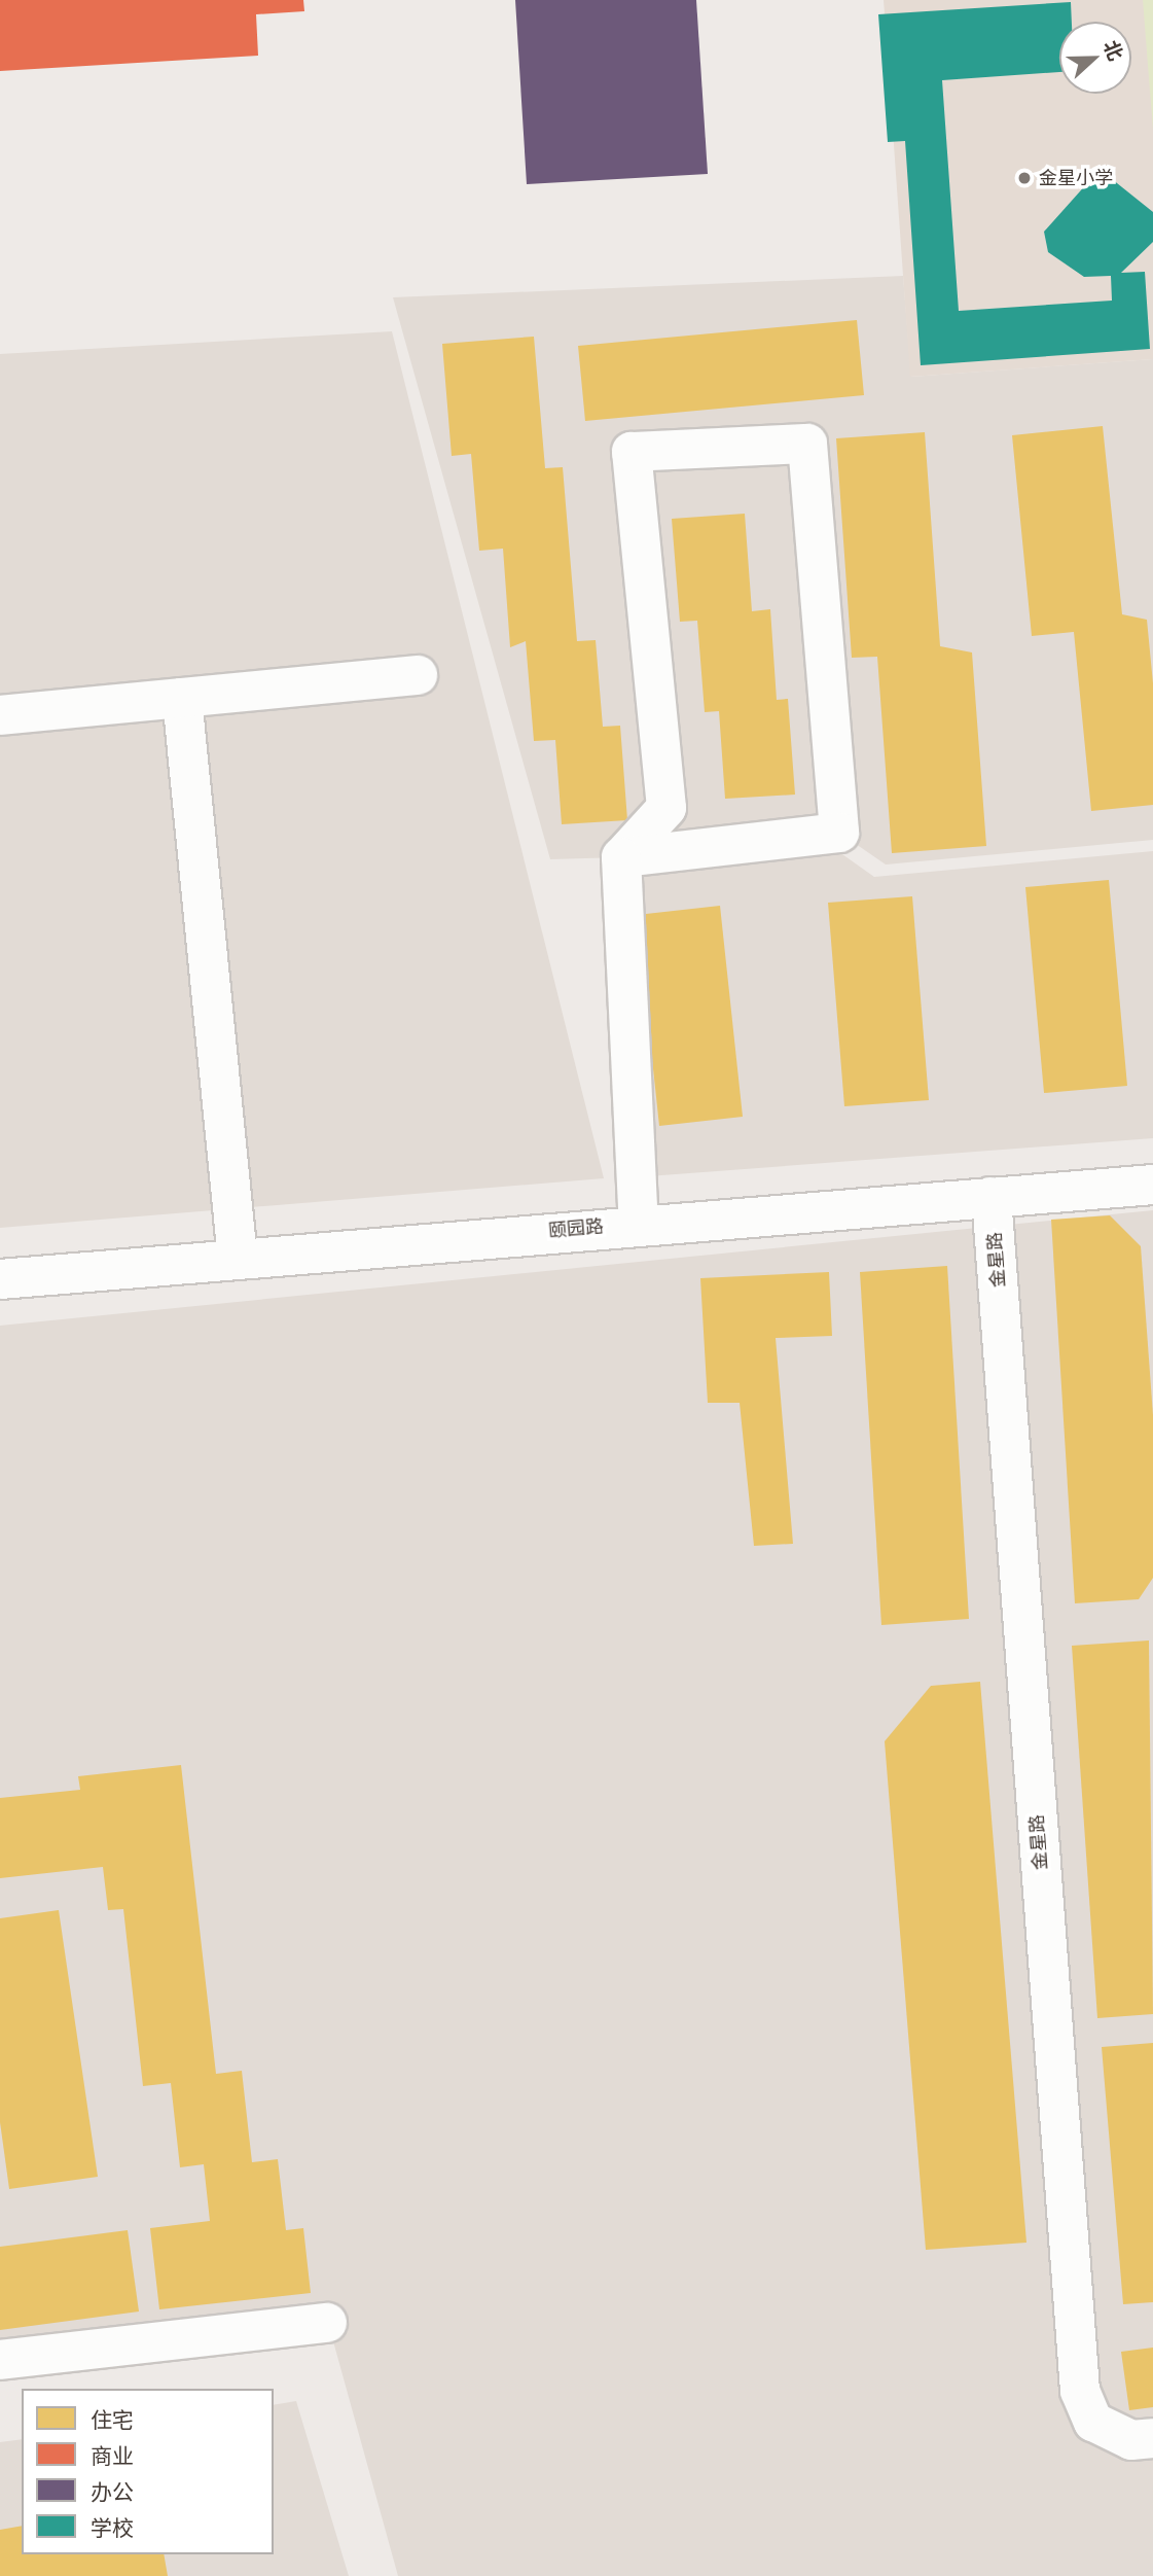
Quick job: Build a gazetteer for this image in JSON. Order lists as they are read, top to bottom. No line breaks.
{"streets":{"street":["颐园路","金星路"]},"crossings":[["颐园路","金星路"]],"places":["金星小学"],"legend":["住宅","商业","办公","学校"],"north":"right"}
